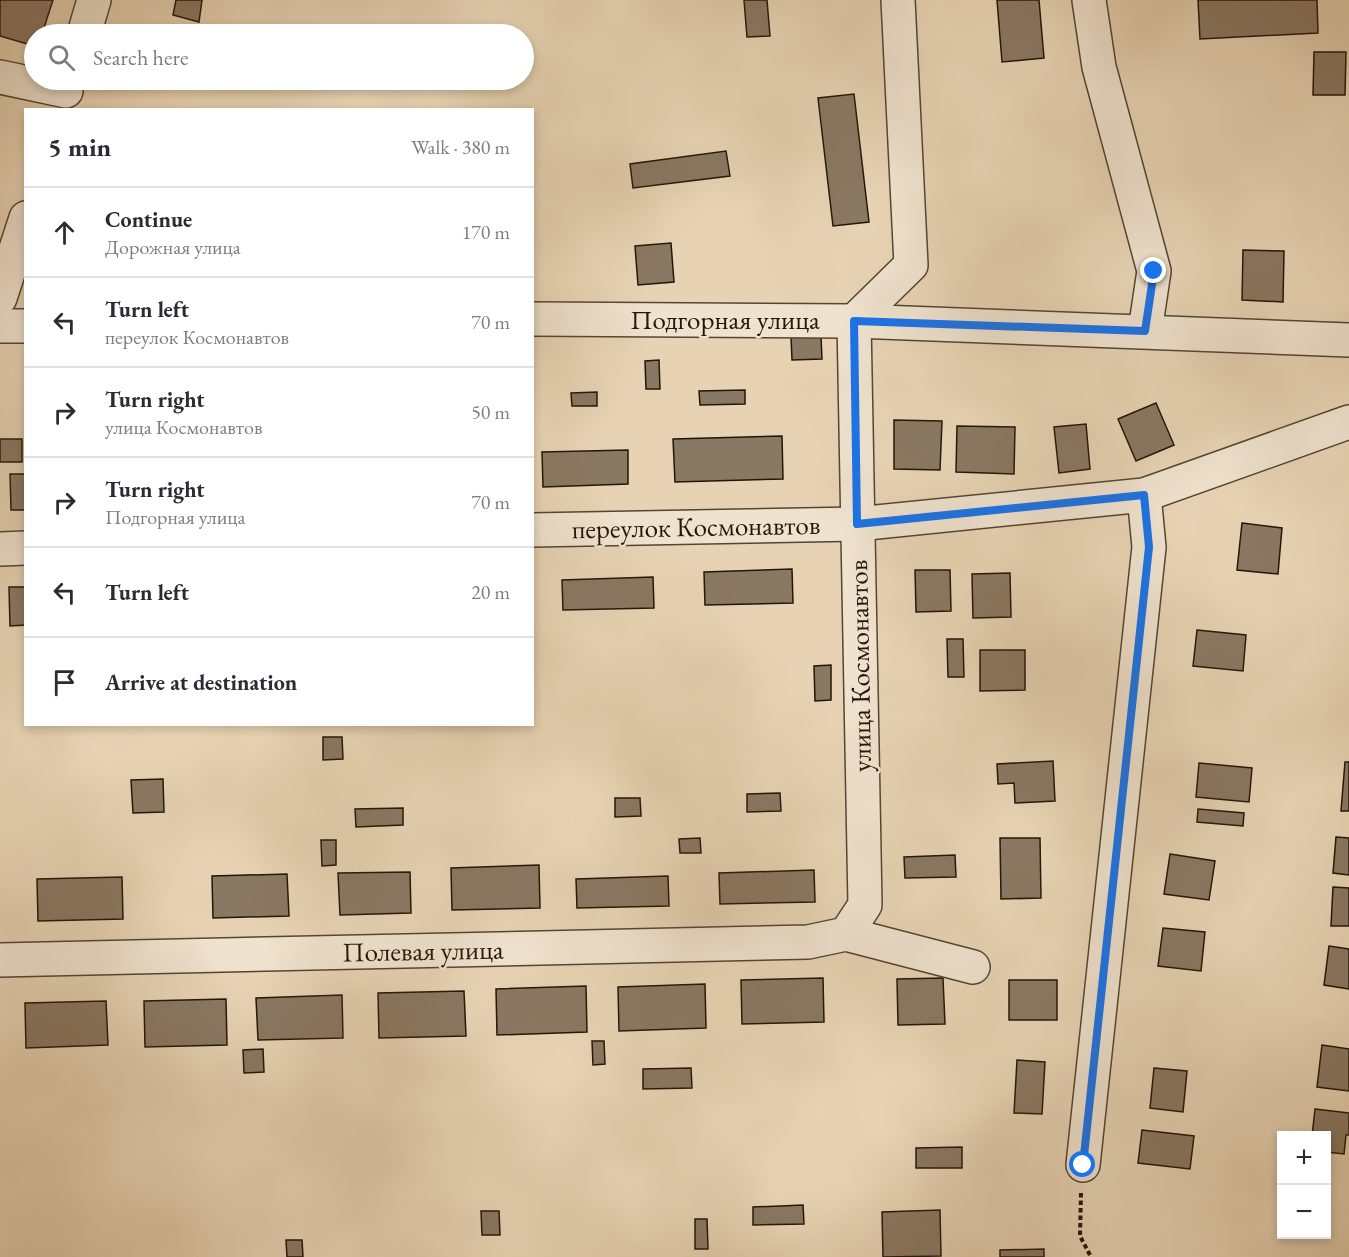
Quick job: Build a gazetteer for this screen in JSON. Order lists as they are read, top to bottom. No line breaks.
{"streets":{"street":["Подгорная улица","переулок Космонавтов","улица Космонавтов","Полевая улица"]},"crossings":[["Подгорная улица","улица Космонавтов"],["переулок Космонавтов","улица Космонавтов"],["улица Космонавтов","Полевая улица"]],"page":{"search":"Search here","heading":["5 min","Walk · 380 m"],"list":[["Continue","Дорожная улица","170 m"],["Turn left","переулок Космонавтов","70 m"],["Turn right","улица Космонавтов","50 m"],["Turn right","Подгорная улица","70 m"],["Turn left","20 m"],"Arrive at destination"],"map_buttons":["+","−"]}}
